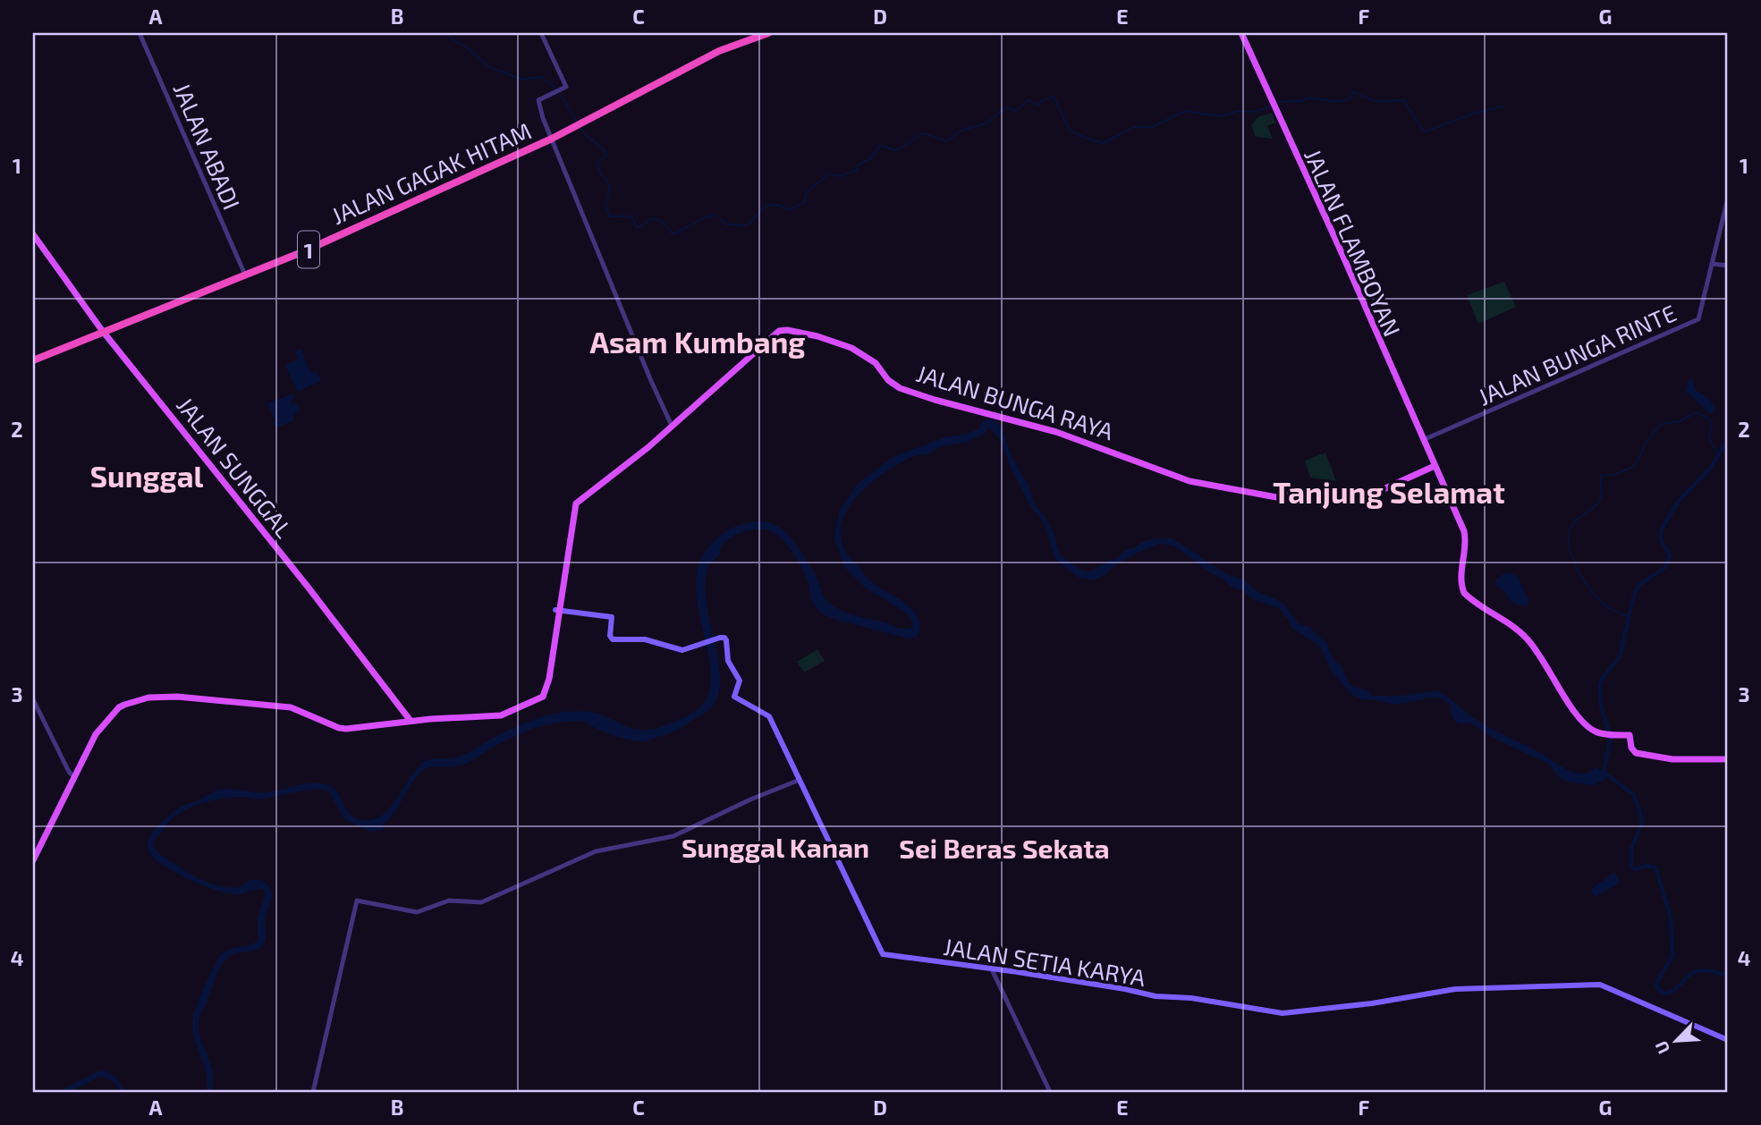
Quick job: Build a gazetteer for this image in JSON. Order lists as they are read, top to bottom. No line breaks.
{"streets":{"highway":["JALAN GAGAK HITAM","1"],"main road":["JALAN FLAMBOYAN","JALAN BUNGA RAYA","JALAN SUNGGAL","JALAN SETIA KARYA"],"street":["JALAN ABADI","JALAN BUNGA RINTE"]},"crossings":[["JALAN ABADI","JALAN GAGAK HITAM"],["JALAN GAGAK HITAM","JALAN SUNGGAL"],["JALAN FLAMBOYAN","JALAN BUNGA RINTE"],["JALAN FLAMBOYAN","JALAN BUNGA RAYA"],["JALAN BUNGA RAYA","JALAN SUNGGAL"]],"districts":["Asam Kumbang","Sunggal","Tanjung Selamat","Sunggal Kanan","Sei Beras Sekata"],"north":"bottom left","grid":{"columns":["A","B","C","D","E","F","G"],"rows":["1","2","3","4"]}}
